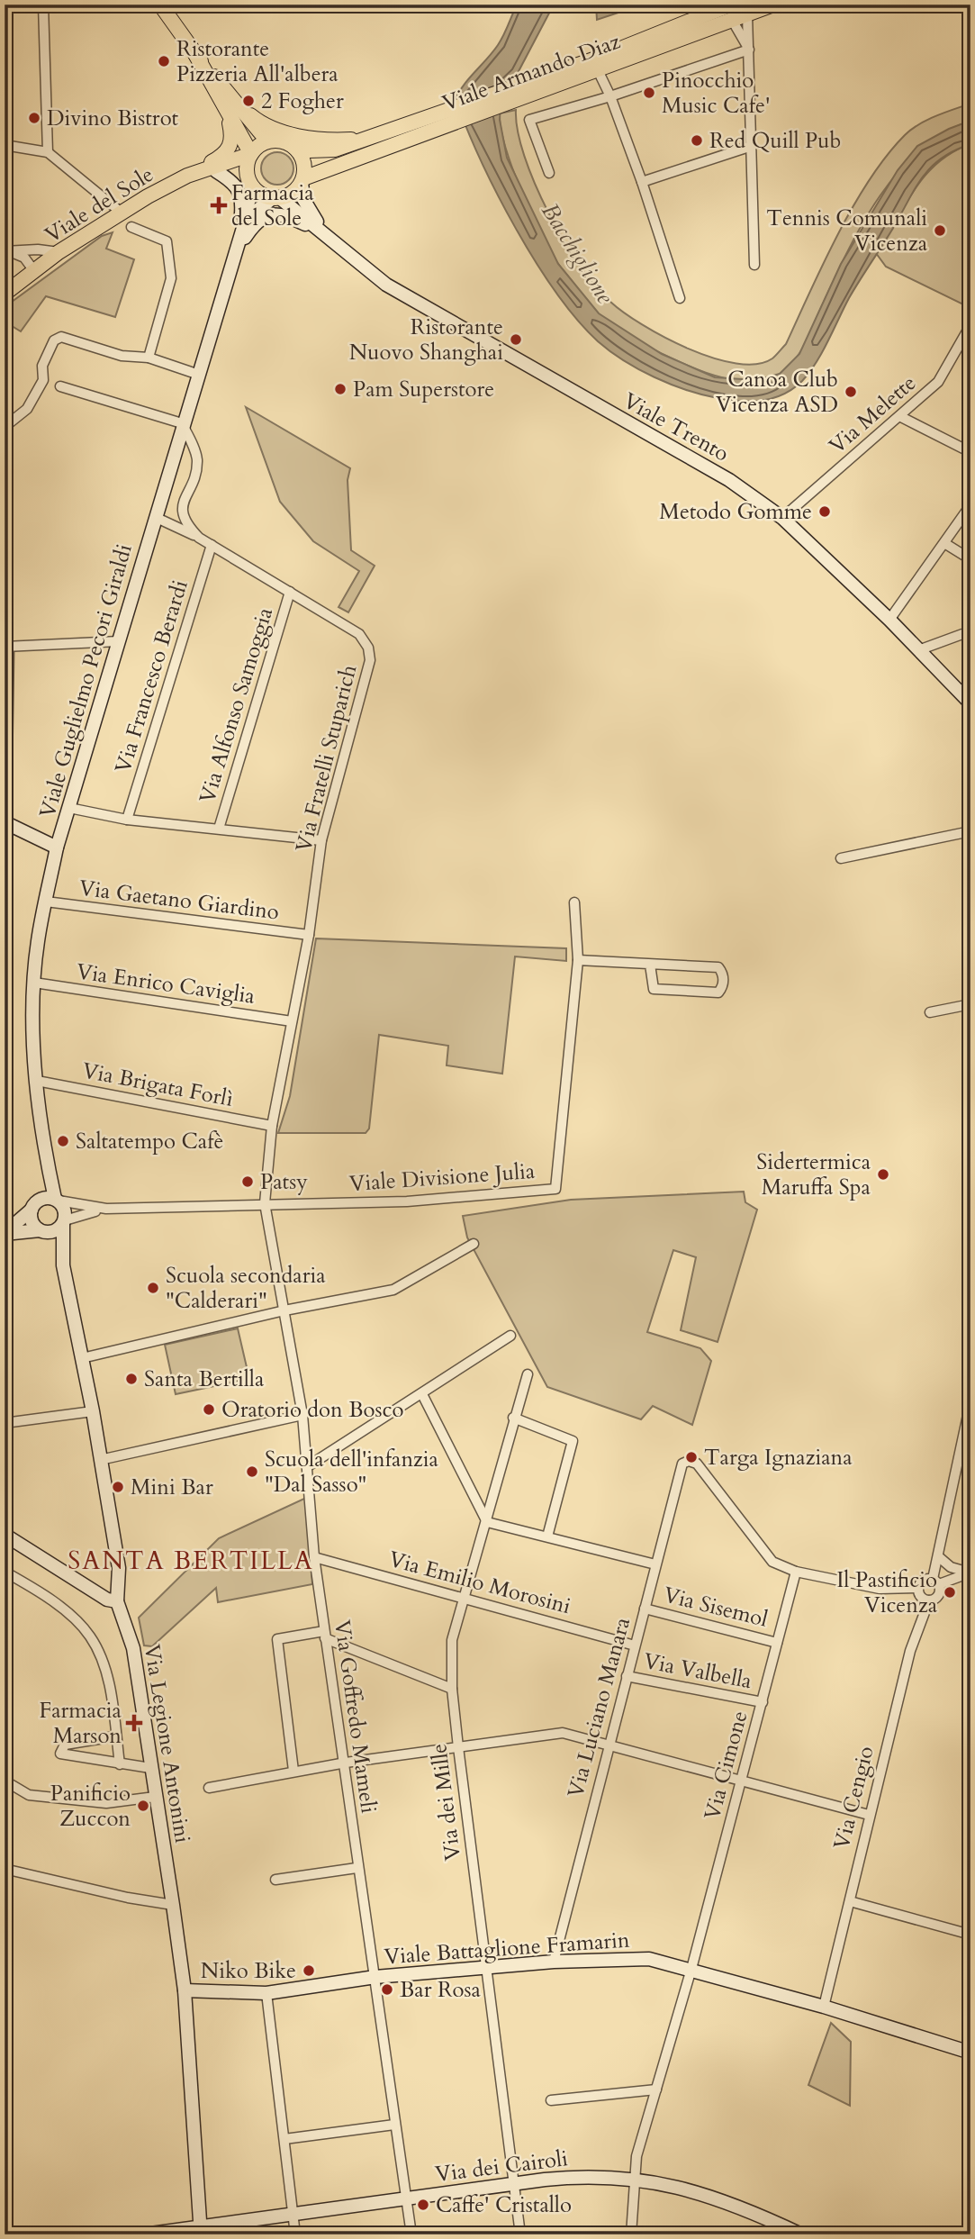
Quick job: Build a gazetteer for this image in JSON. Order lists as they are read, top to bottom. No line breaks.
{"streets":{"main road":["Viale Armando Diaz","Viale del Sole"],"street":["Via Melette","Viale Trento","Via Francesco Berardi","Viale Guglielmo Pecori Giraldi","Via Alfonso Samoggia","Via Fratelli Stuparich","Via Gaetano Giardino","Via Enrico Caviglia","Via Brigata Forlì","Viale Divisione Julia","Via Emilio Morosini","Via Sisemol","Via Valbella","Via Luciano Manara","Via Goffredo Mameli","Via Legione Antonini","Via Cimone","Via Cengio","Via dei Mille","Viale Battaglione Framarin","Via dei Cairoli"]},"crossings":[["Viale Armando Diaz","Viale del Sole"],["Viale Armando Diaz","Viale Trento"],["Viale Armando Diaz","Viale Guglielmo Pecori Giraldi"],["Viale del Sole","Viale Trento"],["Viale del Sole","Viale Guglielmo Pecori Giraldi"],["Via Melette","Viale Trento"],["Viale Trento","Viale Guglielmo Pecori Giraldi"],["Via Francesco Berardi","Via Fratelli Stuparich"],["Viale Guglielmo Pecori Giraldi","Via Fratelli Stuparich"],["Viale Guglielmo Pecori Giraldi","Via Gaetano Giardino"],["Viale Guglielmo Pecori Giraldi","Via Enrico Caviglia"],["Viale Guglielmo Pecori Giraldi","Via Brigata Forlì"],["Viale Guglielmo Pecori Giraldi","Viale Divisione Julia"],["Viale Guglielmo Pecori Giraldi","Via Legione Antonini"],["Via Alfonso Samoggia","Via Fratelli Stuparich"],["Via Fratelli Stuparich","Via Gaetano Giardino"],["Via Fratelli Stuparich","Via Enrico Caviglia"],["Via Fratelli Stuparich","Via Brigata Forlì"],["Via Fratelli Stuparich","Viale Divisione Julia"],["Via Fratelli Stuparich","Via Goffredo Mameli"],["Viale Divisione Julia","Via Goffredo Mameli"],["Viale Divisione Julia","Via Legione Antonini"],["Via Emilio Morosini","Via Luciano Manara"],["Via Emilio Morosini","Via Goffredo Mameli"],["Via Emilio Morosini","Via dei Mille"],["Via Sisemol","Via Luciano Manara"],["Via Sisemol","Via Cimone"],["Via Valbella","Via Luciano Manara"],["Via Valbella","Via Cimone"],["Via Luciano Manara","Via Cimone"],["Via Luciano Manara","Viale Battaglione Framarin"],["Via Goffredo Mameli","Viale Battaglione Framarin"],["Via Goffredo Mameli","Via dei Cairoli"],["Via Legione Antonini","Viale Battaglione Framarin"],["Via Legione Antonini","Via dei Cairoli"],["Via Cimone","Viale Battaglione Framarin"],["Via Cimone","Via dei Cairoli"],["Via Cengio","Viale Battaglione Framarin"],["Via dei Mille","Viale Battaglione Framarin"],["Via dei Mille","Via dei Cairoli"]],"districts":["SANTA BERTILLA"],"water":["Bacchiglione"],"places":{"other":["Ristorante Pizzeria All'albera","Pinocchio Music Cafe'","2 Fogher","Divino Bistrot","Red Quill Pub","Tennis Comunali Vicenza","Ristorante Nuovo Shanghai","Pam Superstore","Canoa Club Vicenza ASD","Metodo Gomme","Saltatempo Cafè","Sidertermica Maruffa Spa","Patsy","Scuola secondaria \"Calderari\"","Santa Bertilla","Oratorio don Bosco","Targa Ignaziana","Scuola dell'infanzia \"Dal Sasso\"","Mini Bar","Il Pastificio Vicenza","Panificio Zuccon","Niko Bike","Bar Rosa","Caffe' Cristallo"],"health":["Farmacia del Sole","Farmacia Marson"]}}
